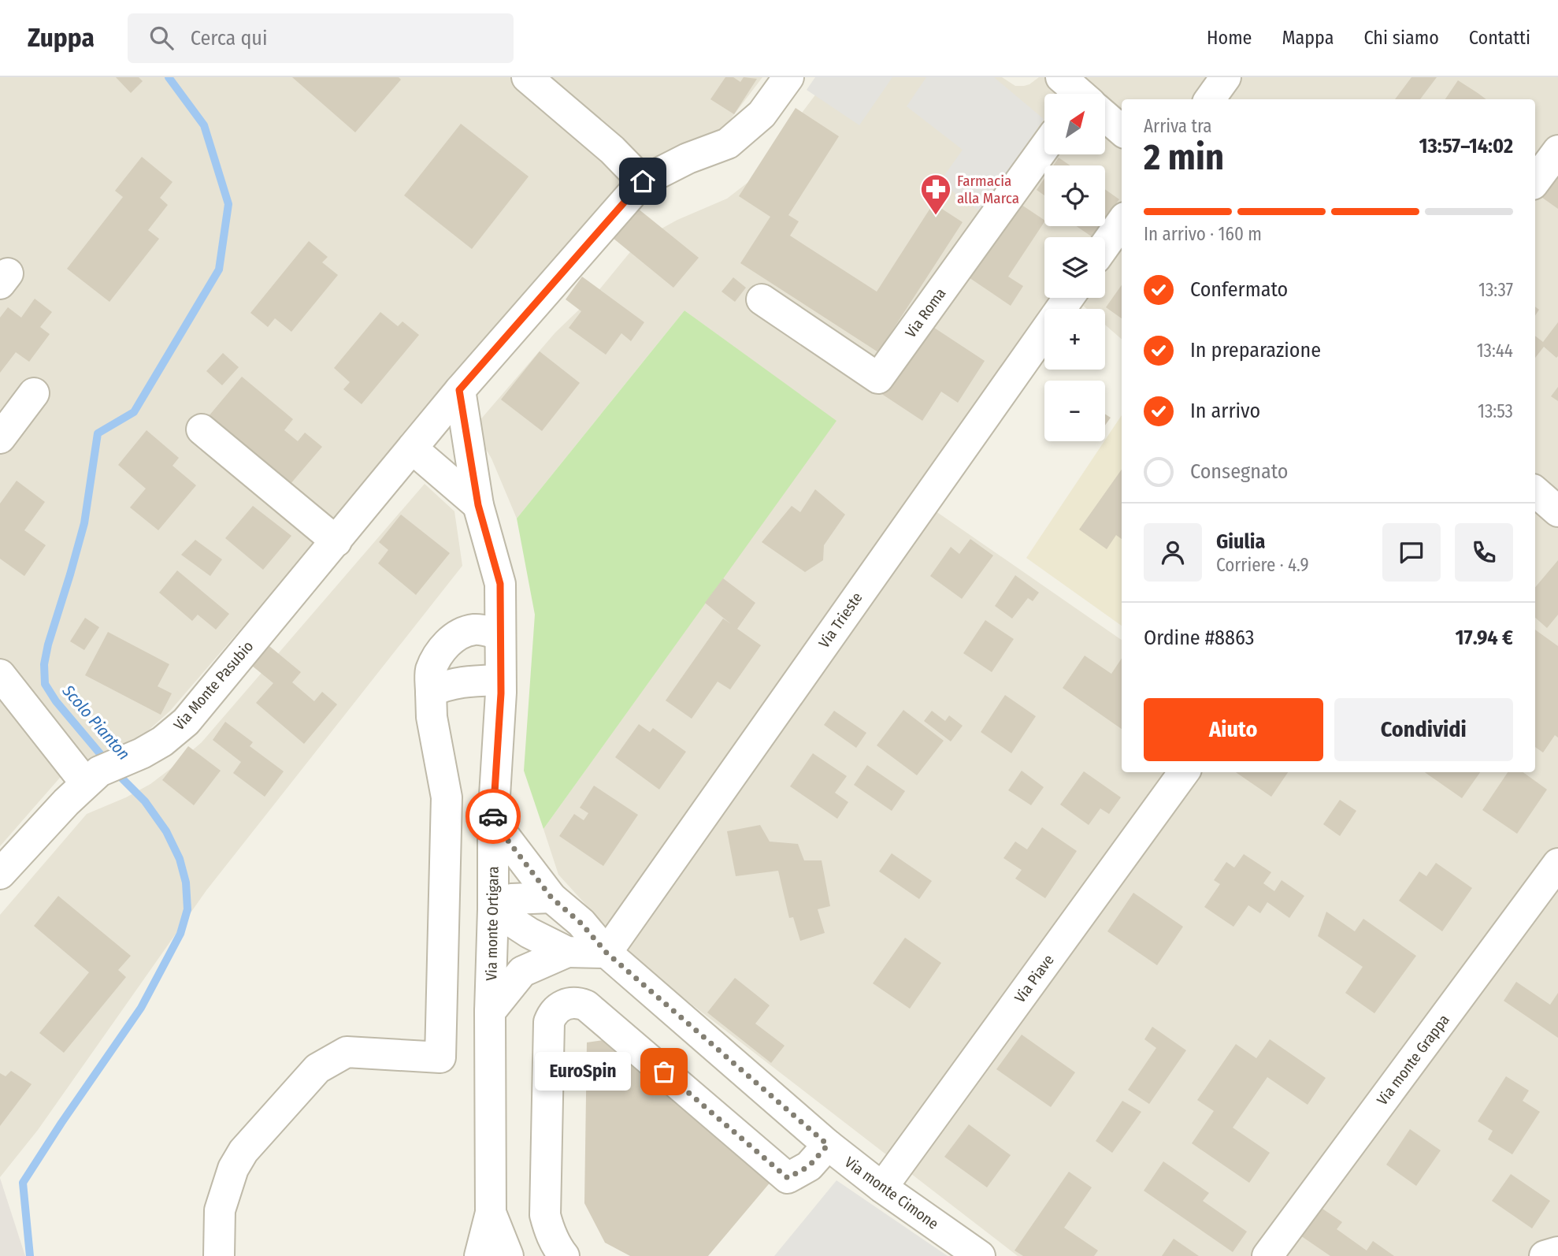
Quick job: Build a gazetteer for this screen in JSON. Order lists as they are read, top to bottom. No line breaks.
{"streets":{"street":["Via Roma","Via Trieste","Via Monte Pasubio","Via monte Ortigara","Via Piave","Via monte Grappa","Via monte Cimone"]},"crossings":[["Via Trieste","Via monte Cimone"],["Via Monte Pasubio","Via monte Ortigara"],["Via monte Ortigara","Via monte Cimone"],["Via Piave","Via monte Cimone"]],"water":["Scolo Pianton"],"places":{"pharmacy":["Farmacia alla Marca"],"other":["EuroSpin"]},"north":"top right","page":{"header":"Zuppa","search":"Cerca qui","nav":["Home","Mappa","Chi siamo","Contatti"],"map_buttons":["+","−"],"heading":["2 min","Arriva tra","13:57–14:02"],"panel":["Giulia","Corriere · 4.9","Ordine #8863","17.94 €"],"bar":"In arrivo · 160 m","list":[["Confermato","13:37"],["In preparazione","13:44"],["In arrivo","13:53"],"Consegnato"],"buttons":["Aiuto","Condividi"],"bubble":"EuroSpin"}}
